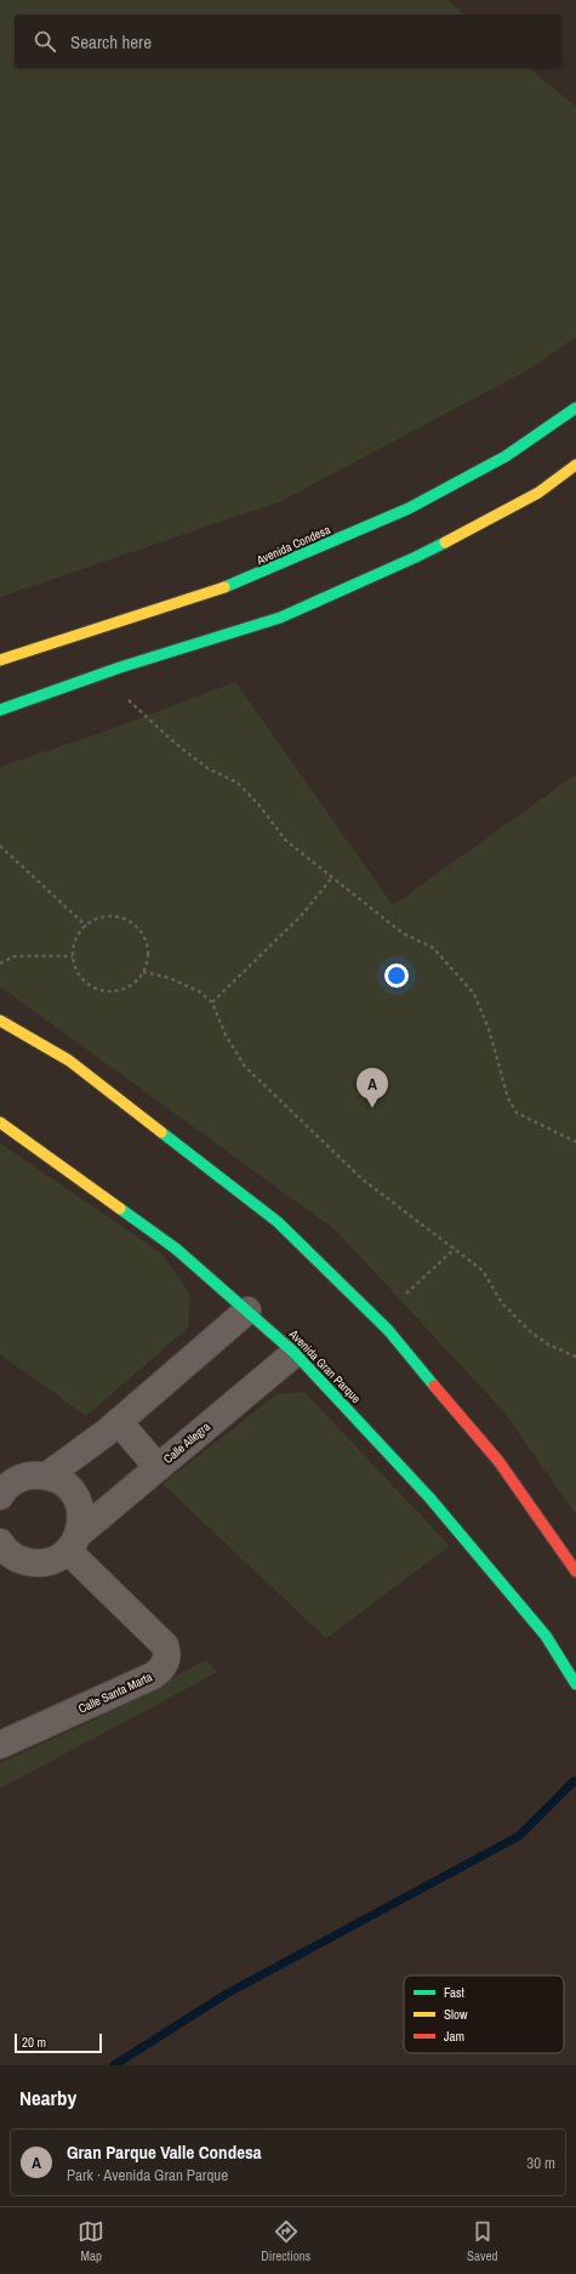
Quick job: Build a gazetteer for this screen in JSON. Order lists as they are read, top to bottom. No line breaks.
{"streets":{"street":["Avenida Condesa","Avenida Gran Parque","Calle Allegra","Calle Santa Marta"]},"crossings":[["Avenida Gran Parque","Calle Allegra"],["Calle Allegra","Calle Santa Marta"]],"legend":["Fast","Slow","Jam"],"scale_bar":"20 m","page":{"search":"Search here","pins":"A","scale":"20 m","heading":"Nearby","list":[{"mark":"A","name":"Gran Parque Valle Condesa","note":"Park · Avenida Gran Parque","value":"30 m"}],"nav":["Map","Directions","Saved"]}}
